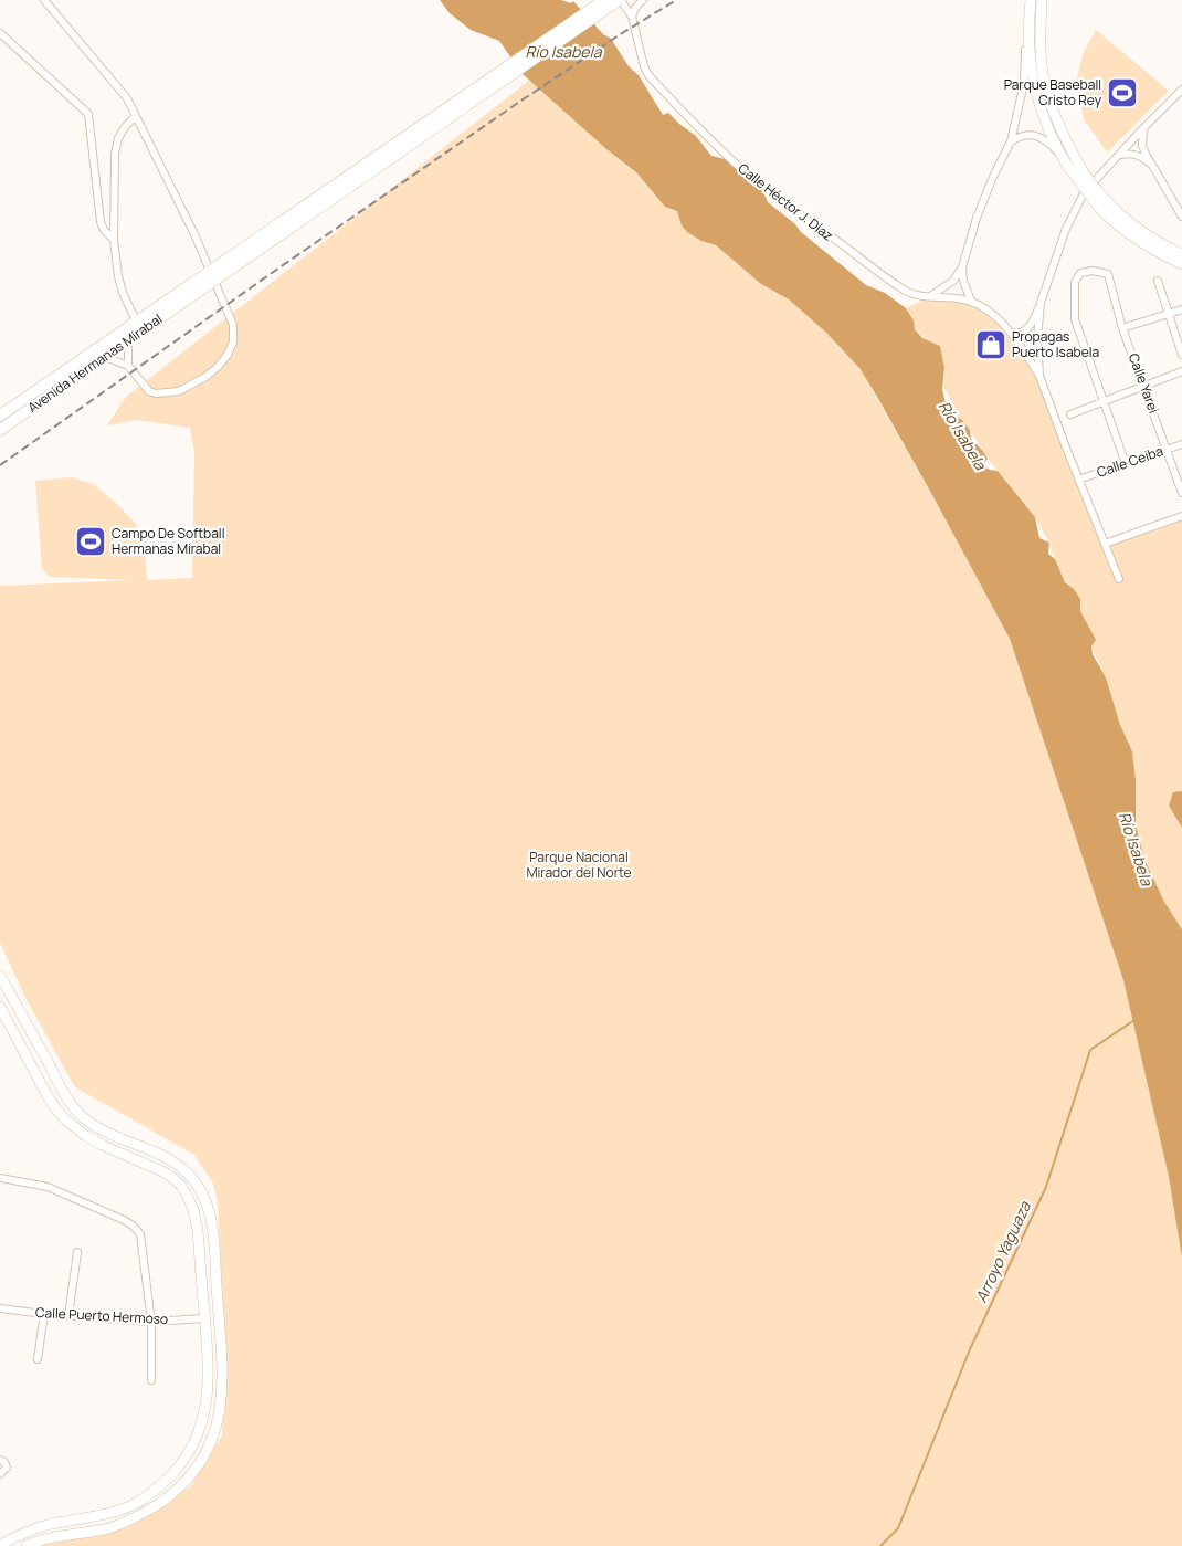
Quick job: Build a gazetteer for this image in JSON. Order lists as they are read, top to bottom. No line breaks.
{"streets":{"main road":["Avenida Hermanas Mirabal"],"street":["Calle Héctor J. Díaz","Calle Yarei","Calle Ceiba","Calle Puerto Hermoso"]},"crossings":[["Calle Yarei","Calle Ceiba"]],"water":["Río Isabela","Arroyo Yaguaza"],"parks":["Parque Nacional Mirador del Norte"],"places":{"sports":["Parque Baseball Cristo Rey","Campo De Softball Hermanas Mirabal"],"shop":["Propagas Puerto Isabela"]}}
